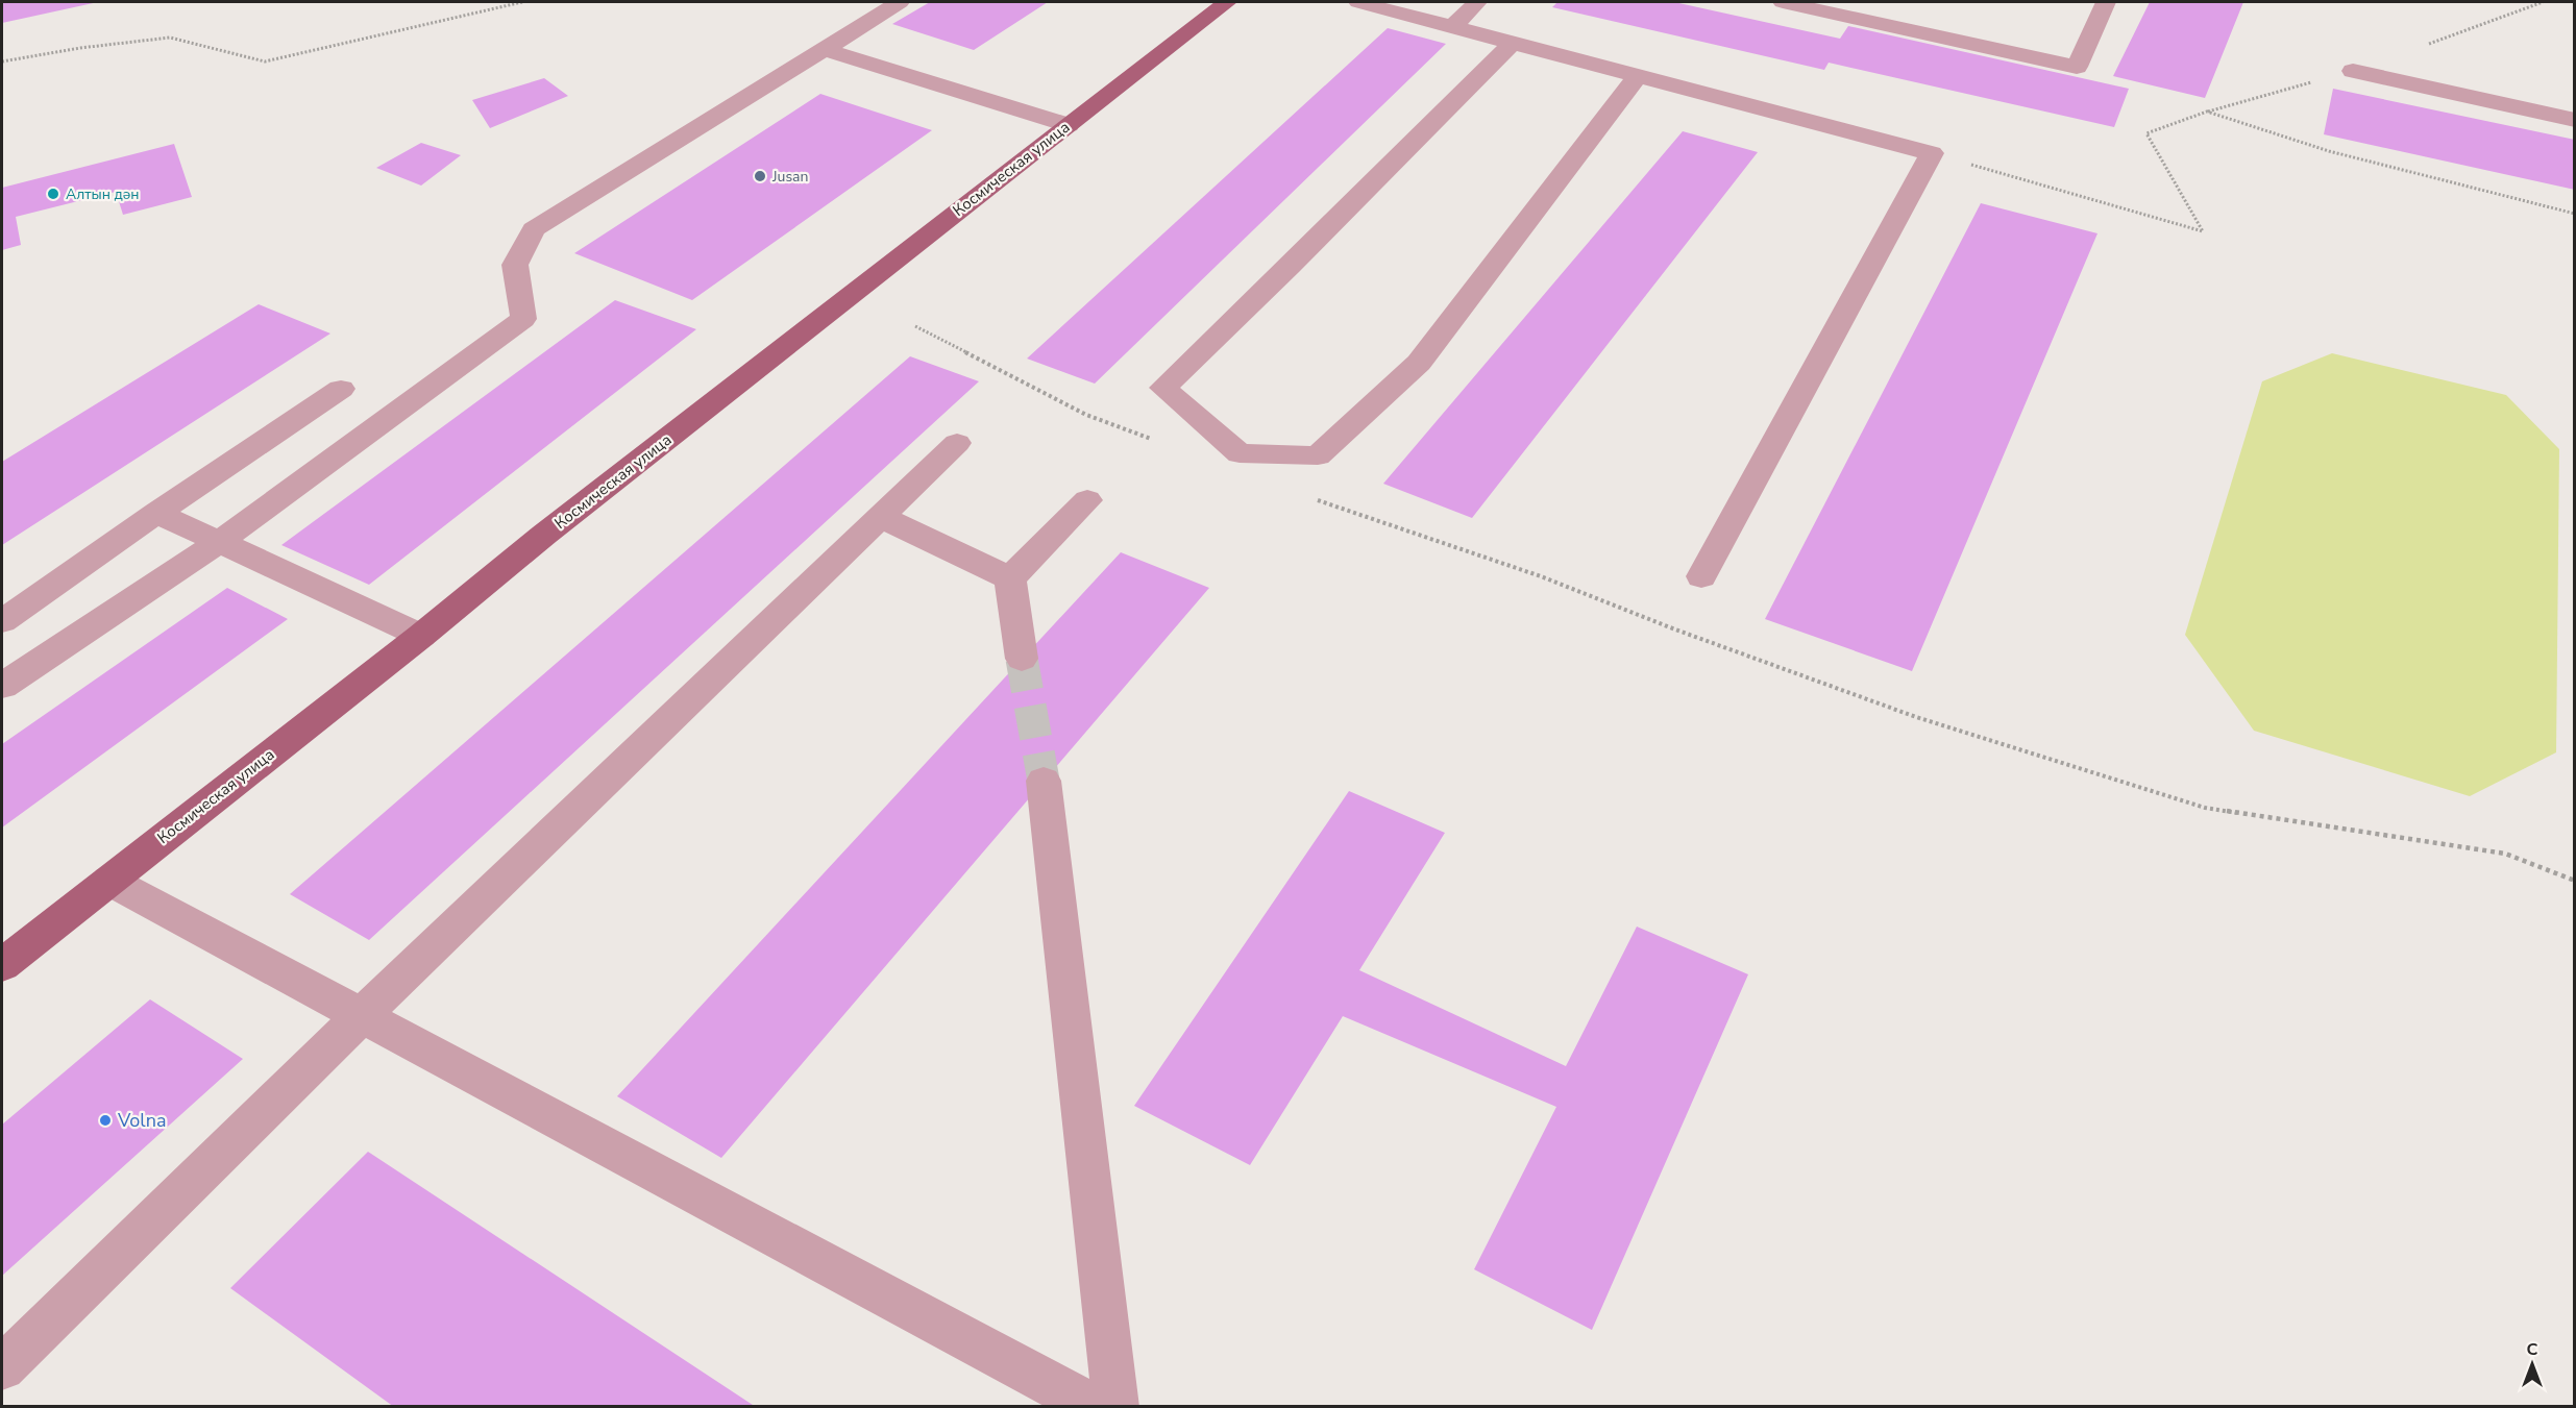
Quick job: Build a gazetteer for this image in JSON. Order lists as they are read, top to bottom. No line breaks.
{"streets":{"main road":["Космическая улица"]},"places":["Jusan","Алтын дән","Volna"],"north":"top"}
